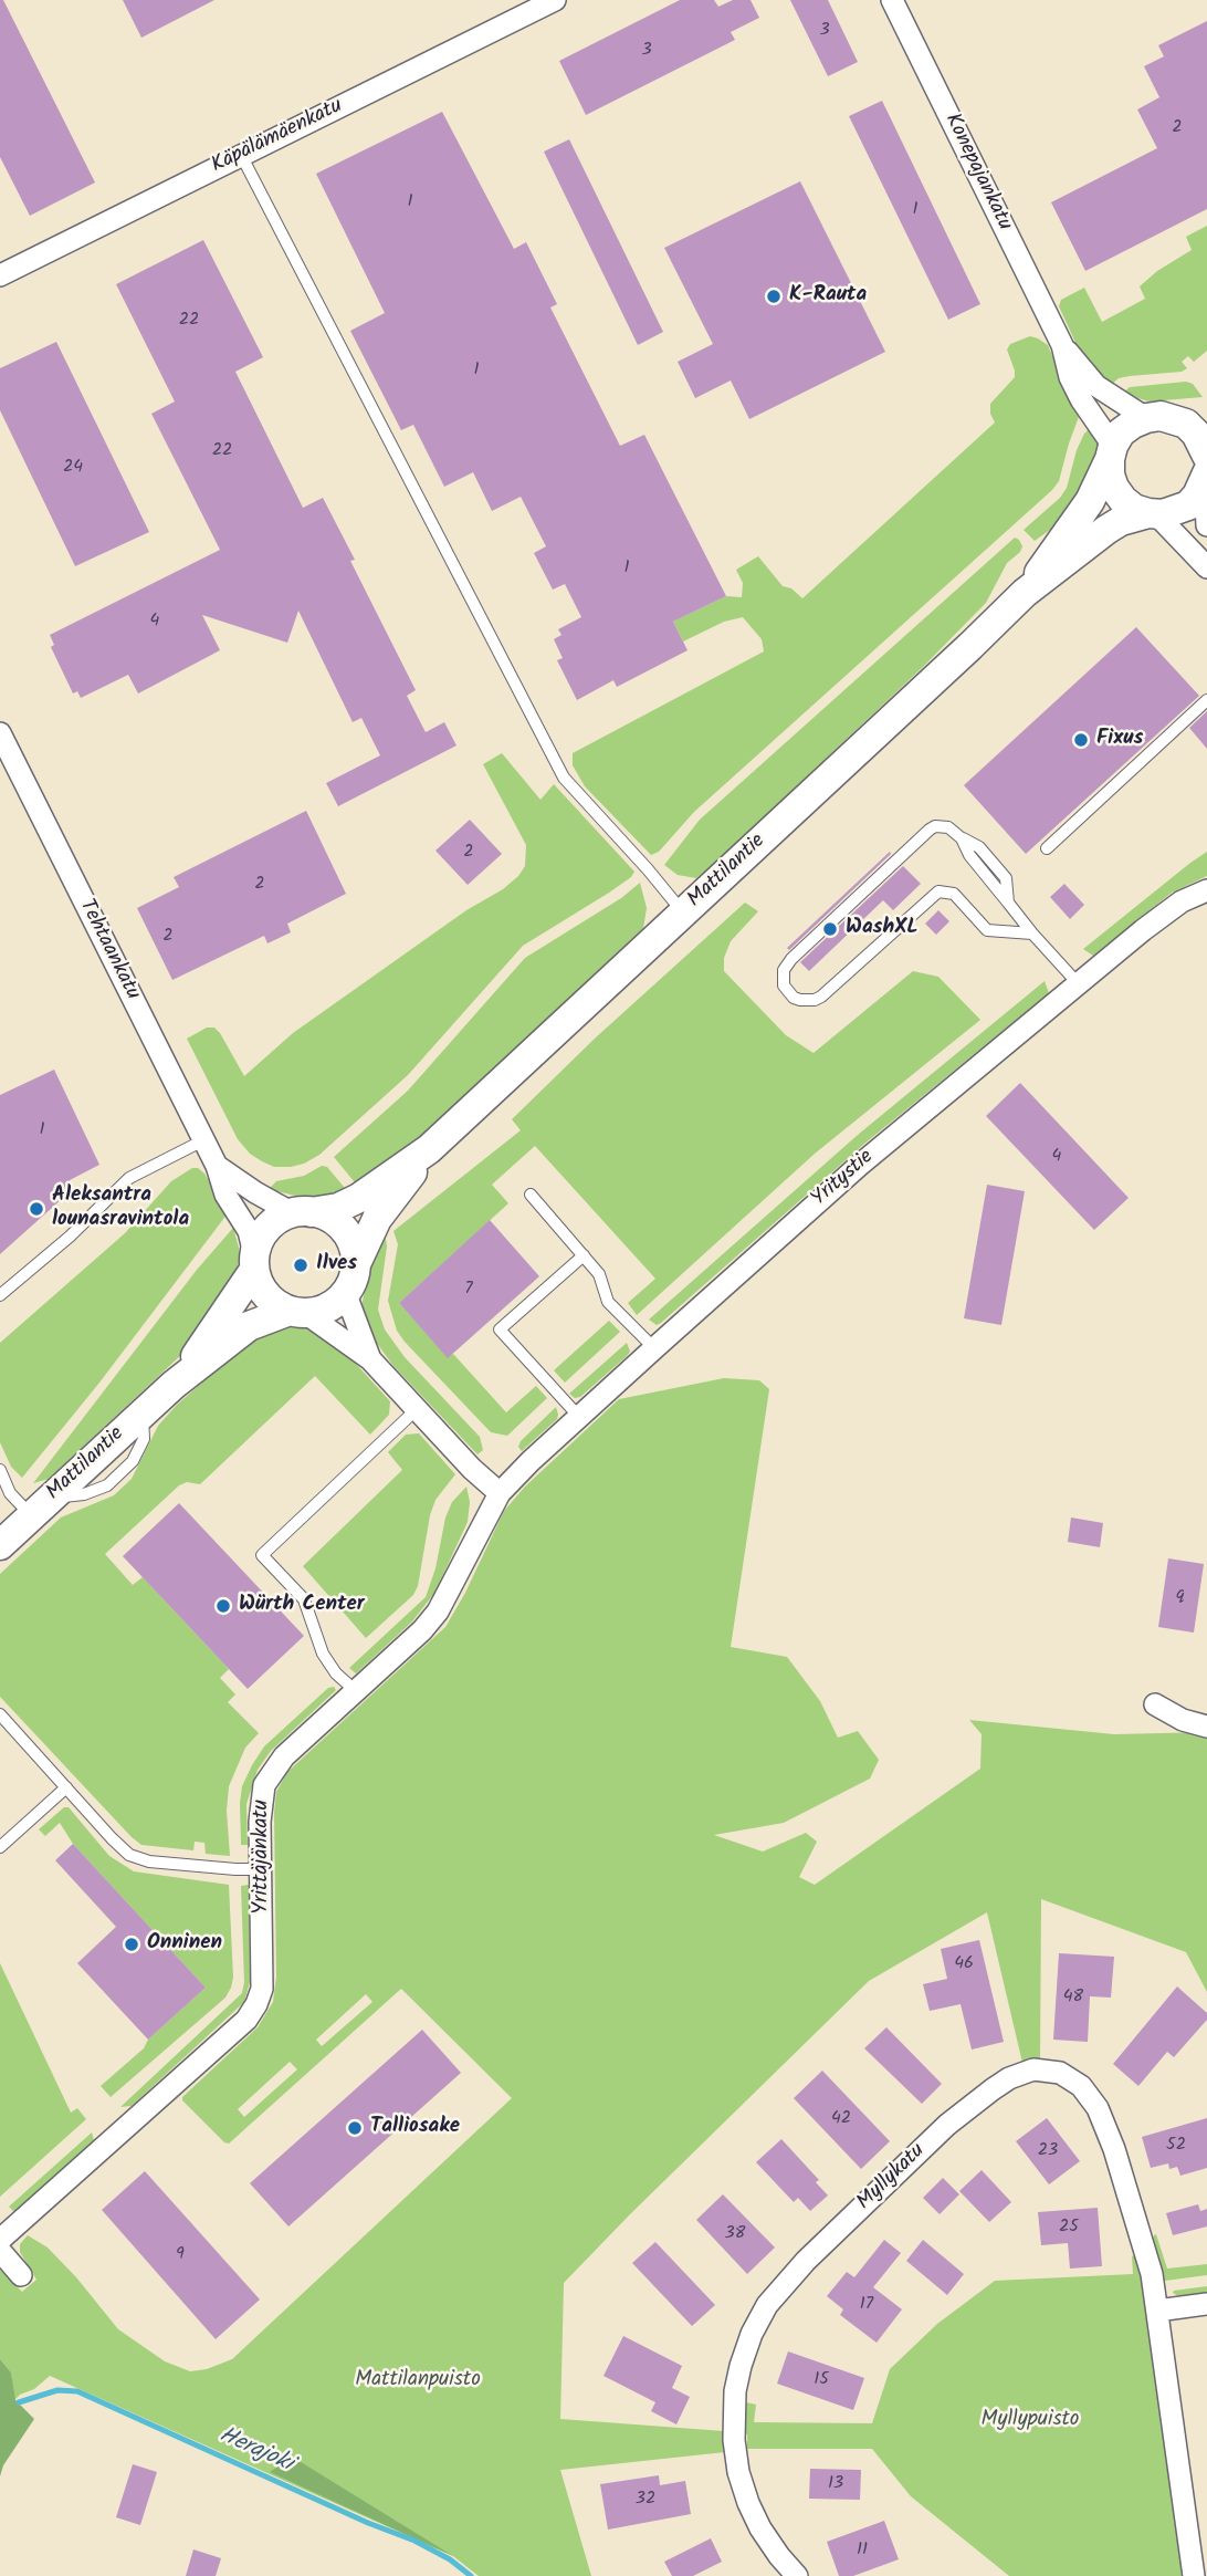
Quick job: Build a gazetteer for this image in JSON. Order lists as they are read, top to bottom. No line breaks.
{"streets":{"street":["Käpälämäenkatu","Konepajankatu","Mattilantie","Tehtaankatu","Yritystie","Yrittäjänkatu","Myllykatu"]},"crossings":[["Konepajankatu","Mattilantie"],["Mattilantie","Tehtaankatu"],["Yritystie","Yrittäjänkatu"]],"water":["Herajoki"],"parks":["Mattilanpuisto","Myllypuisto"],"places":["K-Rauta","Fixus","WashXL","Aleksantra lounasravintola","Ilves","Würth Center","Onninen","Talliosake"],"house_numbers":["3","3","2","1","1","22","1","22","24","1","4","2","2","2","1","4","7","q","46","48","42","52","23","25","38","9","17","15","13","32","11"]}
